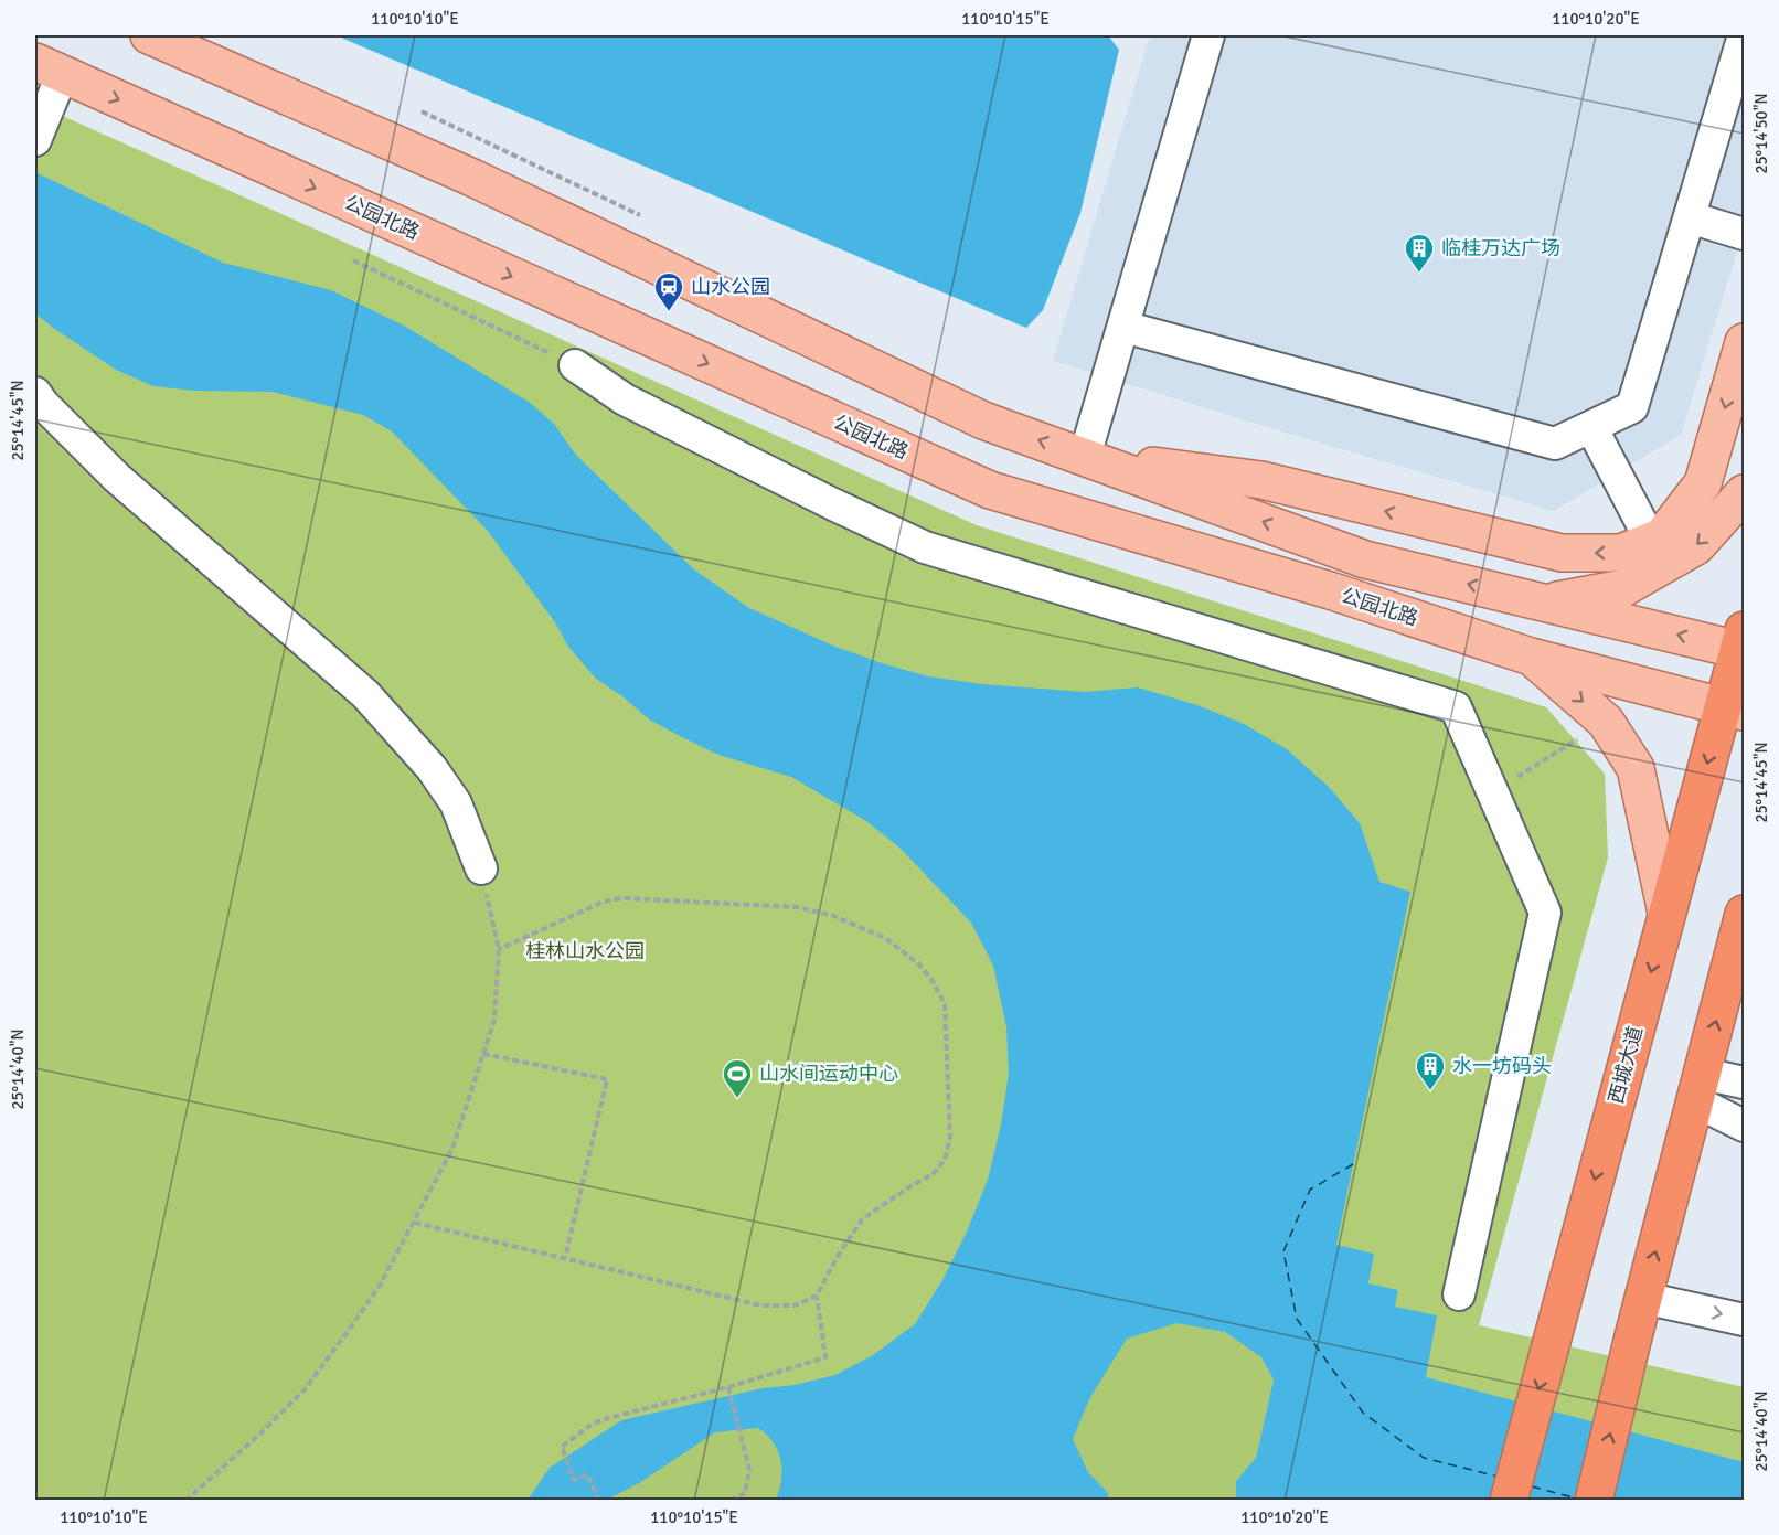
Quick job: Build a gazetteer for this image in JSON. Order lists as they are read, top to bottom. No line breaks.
{"streets":{"highway":["西城大道"],"main road":["公园北路"]},"crossings":[["公园北路","西城大道"]],"parks":["桂林山水公园"],"places":{"building":["临桂万达广场","水一坊码头"],"station":["山水公园"],"sports":["山水间运动中心"]},"coordinates":["110°10'10\"E","110°10'15\"E","110°10'20\"E","25°14'50\"N","25°14'45\"N","25°14'40\"N"]}
